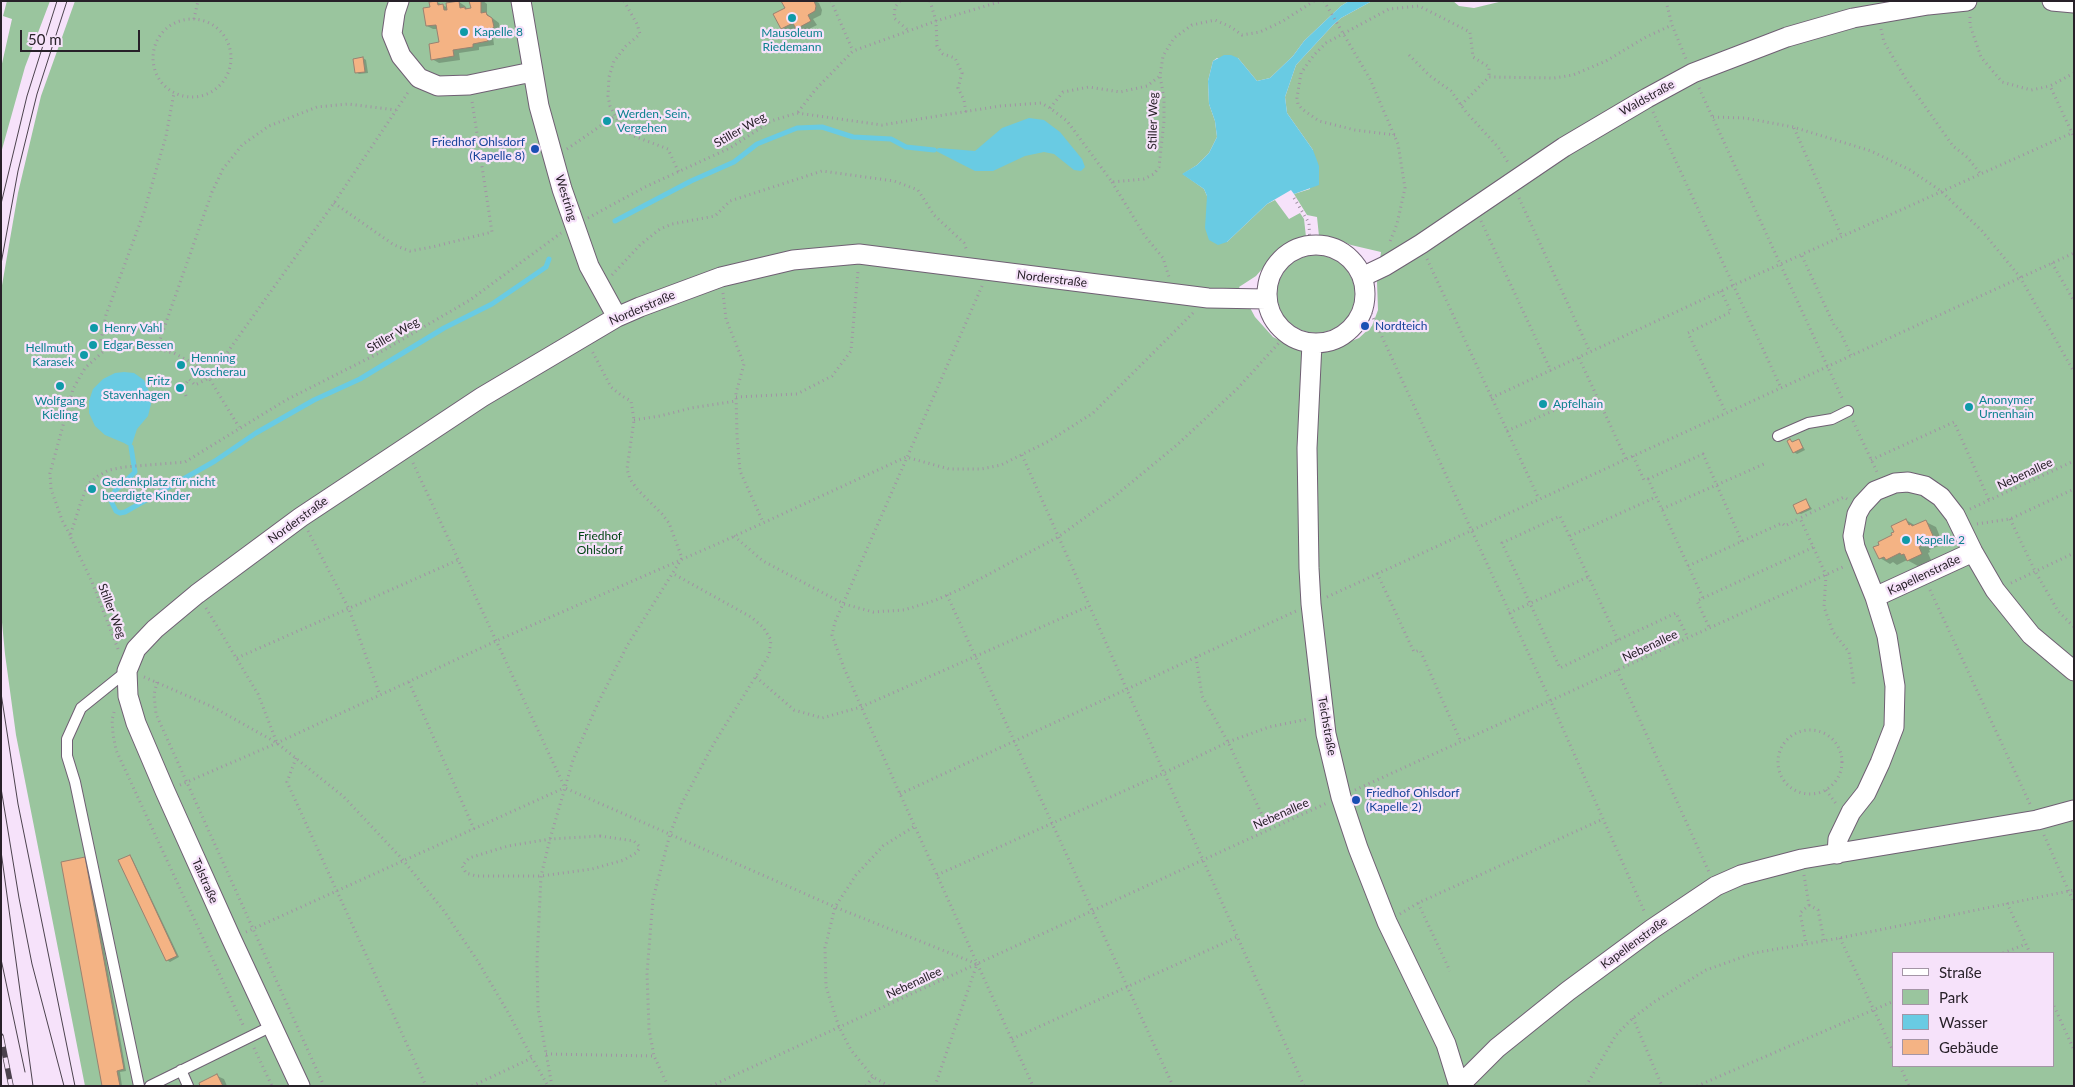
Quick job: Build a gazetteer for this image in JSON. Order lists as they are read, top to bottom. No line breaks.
{"streets":{"street":["Waldstraße","Westring","Norderstraße","Kapellenstraße","Teichstraße","Talstraße"],"path":["Stiller Weg","Nebenallee"]},"crossings":[["Waldstraße","Norderstraße"],["Waldstraße","Teichstraße"],["Stiller Weg","Westring"],["Stiller Weg","Norderstraße"],["Stiller Weg","Talstraße"],["Westring","Norderstraße"],["Norderstraße","Teichstraße"],["Norderstraße","Talstraße"],["Nebenallee","Kapellenstraße"],["Nebenallee","Teichstraße"],["Kapellenstraße","Teichstraße"]],"parks":["Friedhof Ohlsdorf"],"places":["Mausoleum Riedemann","Kapelle 8","Werden, Sein, Vergehen","Friedhof Ohlsdorf (Kapelle 8)","Nordteich","Henry Vahl","Edgar Bessen","Hellmuth Karasek","Henning Voscherau","Wolfgang Kieling","Fritz Stavenhagen","Apfelhain","Anonymer Urnenhain","Gedenkplatz für nicht beerdigte Kinder","Kapelle 2","Friedhof Ohlsdorf (Kapelle 2)"],"legend":["Straße","Park","Wasser","Gebäude"],"scale_bar":"50 m"}
